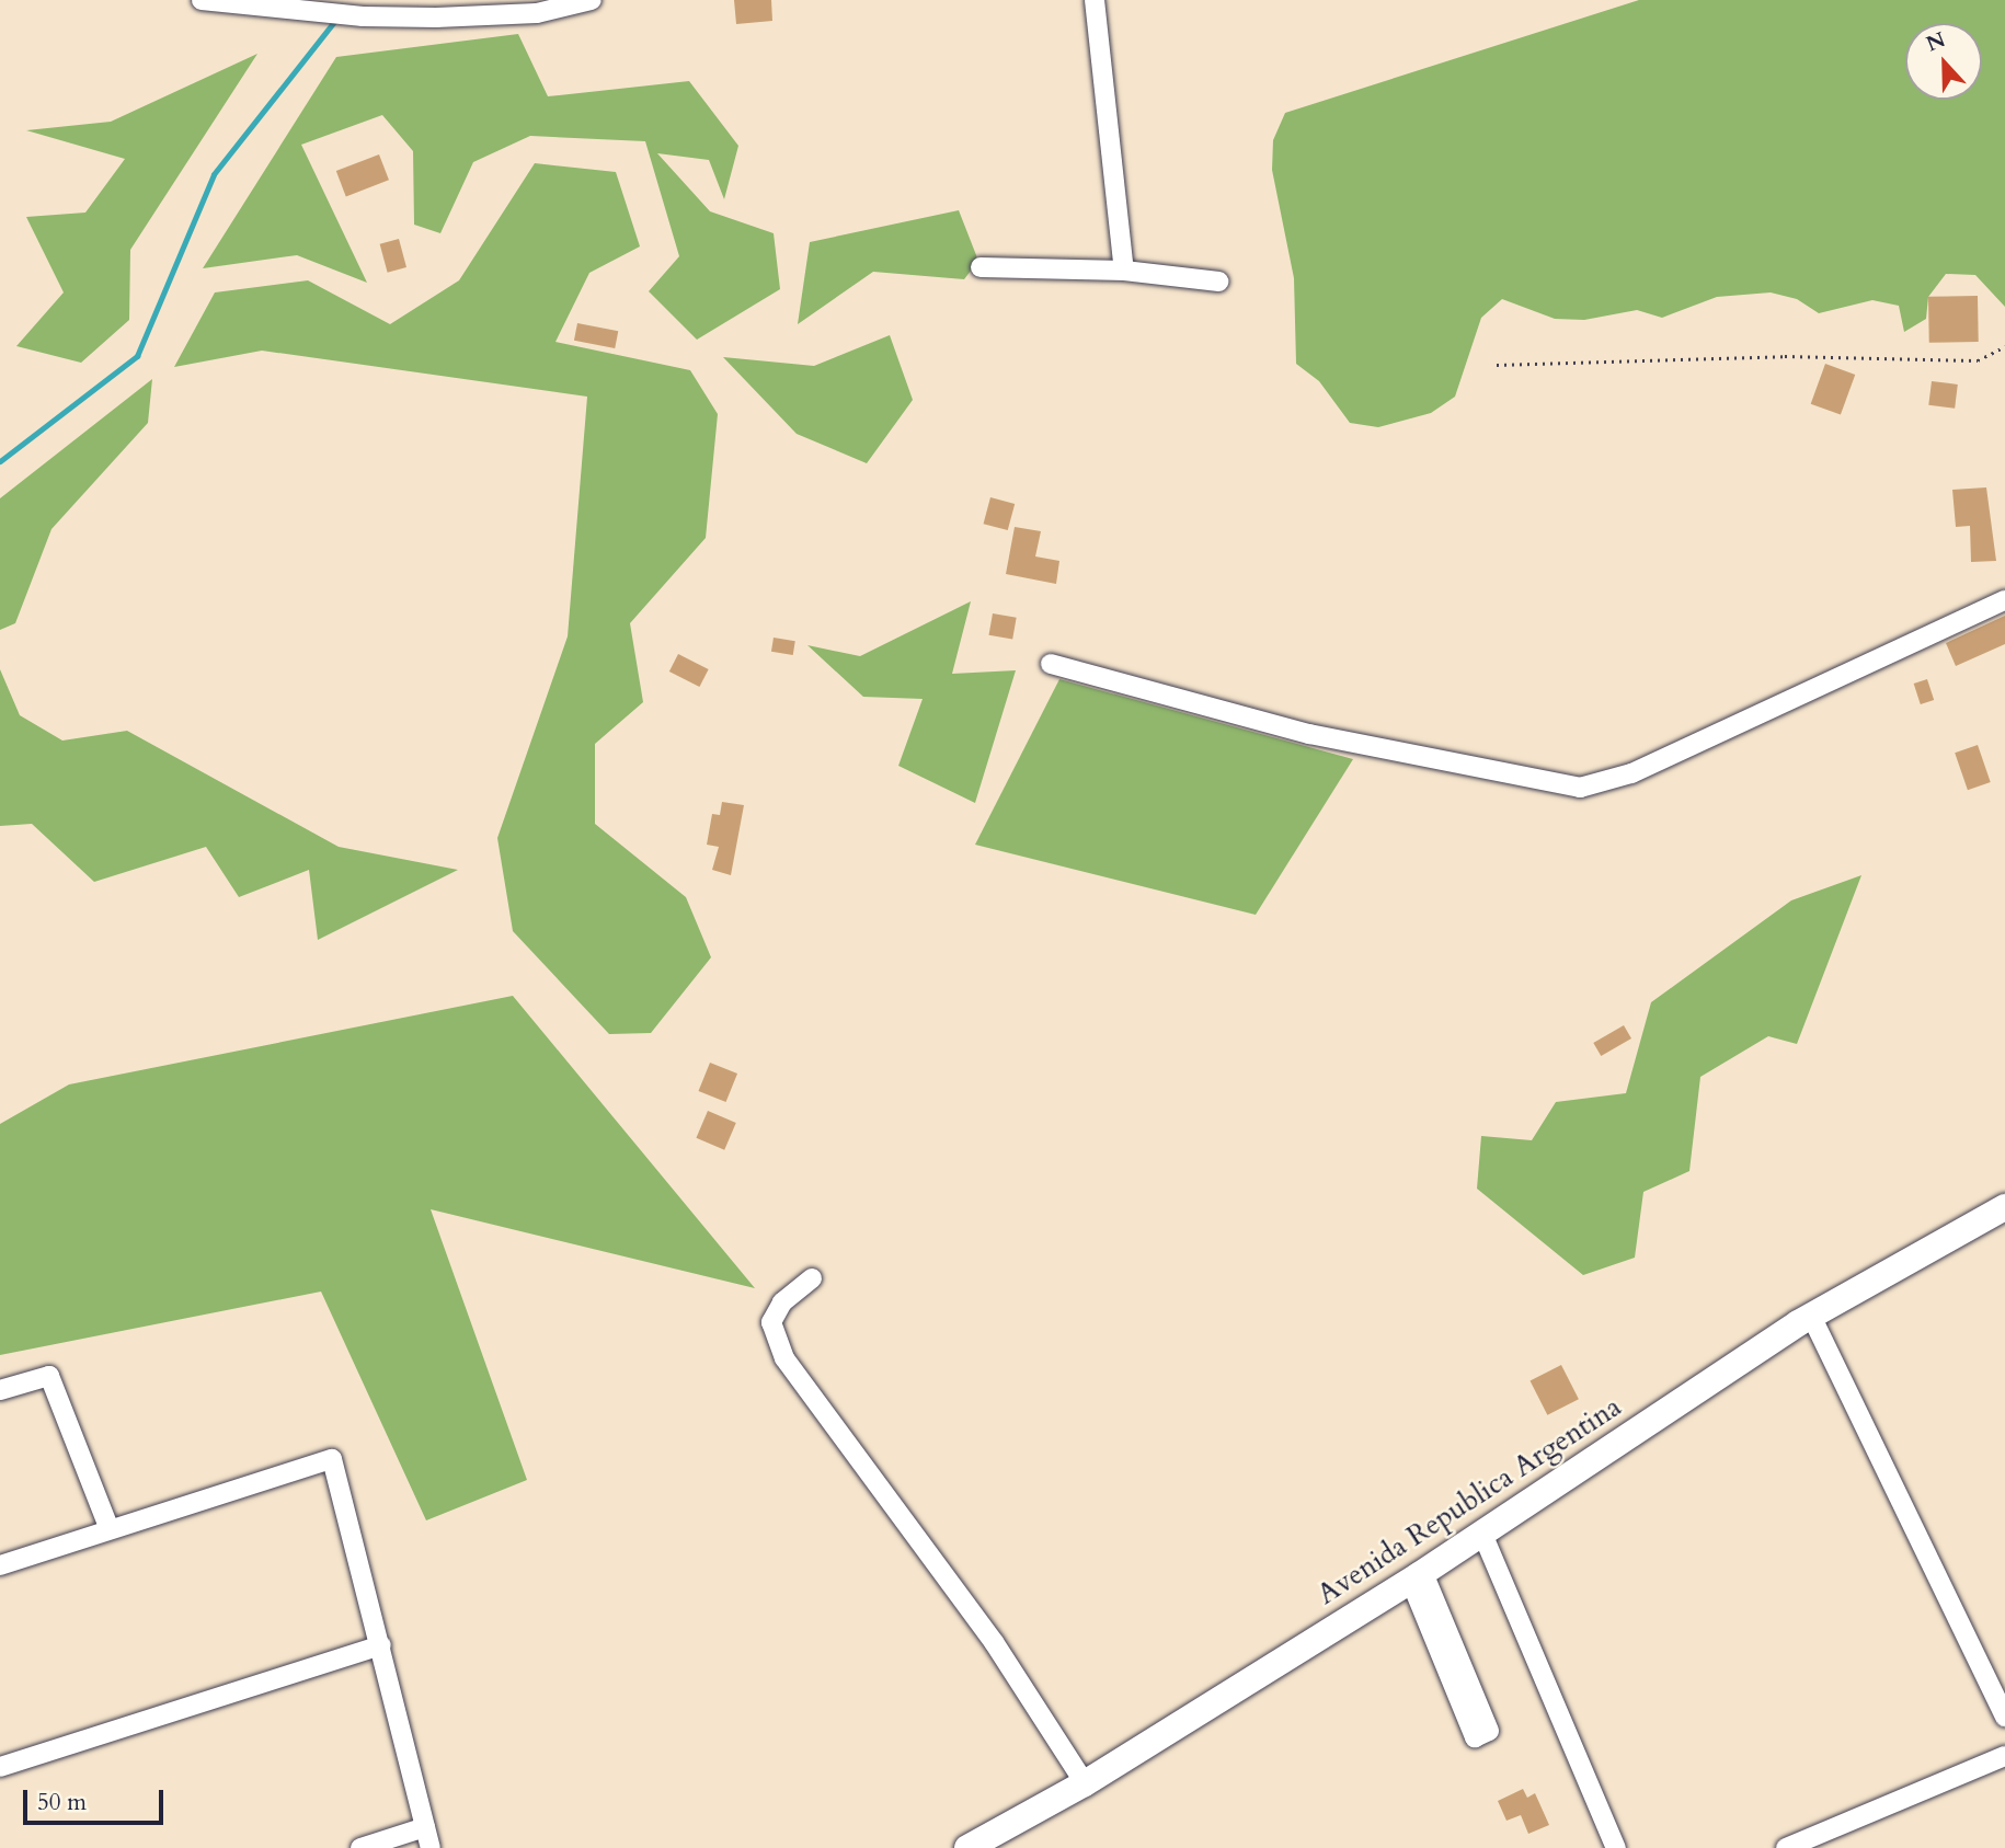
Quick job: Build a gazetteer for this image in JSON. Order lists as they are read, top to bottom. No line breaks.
{"streets":{"street":["Avenida Republica Argentina"]},"scale_bar":"50 m","north":"top"}
